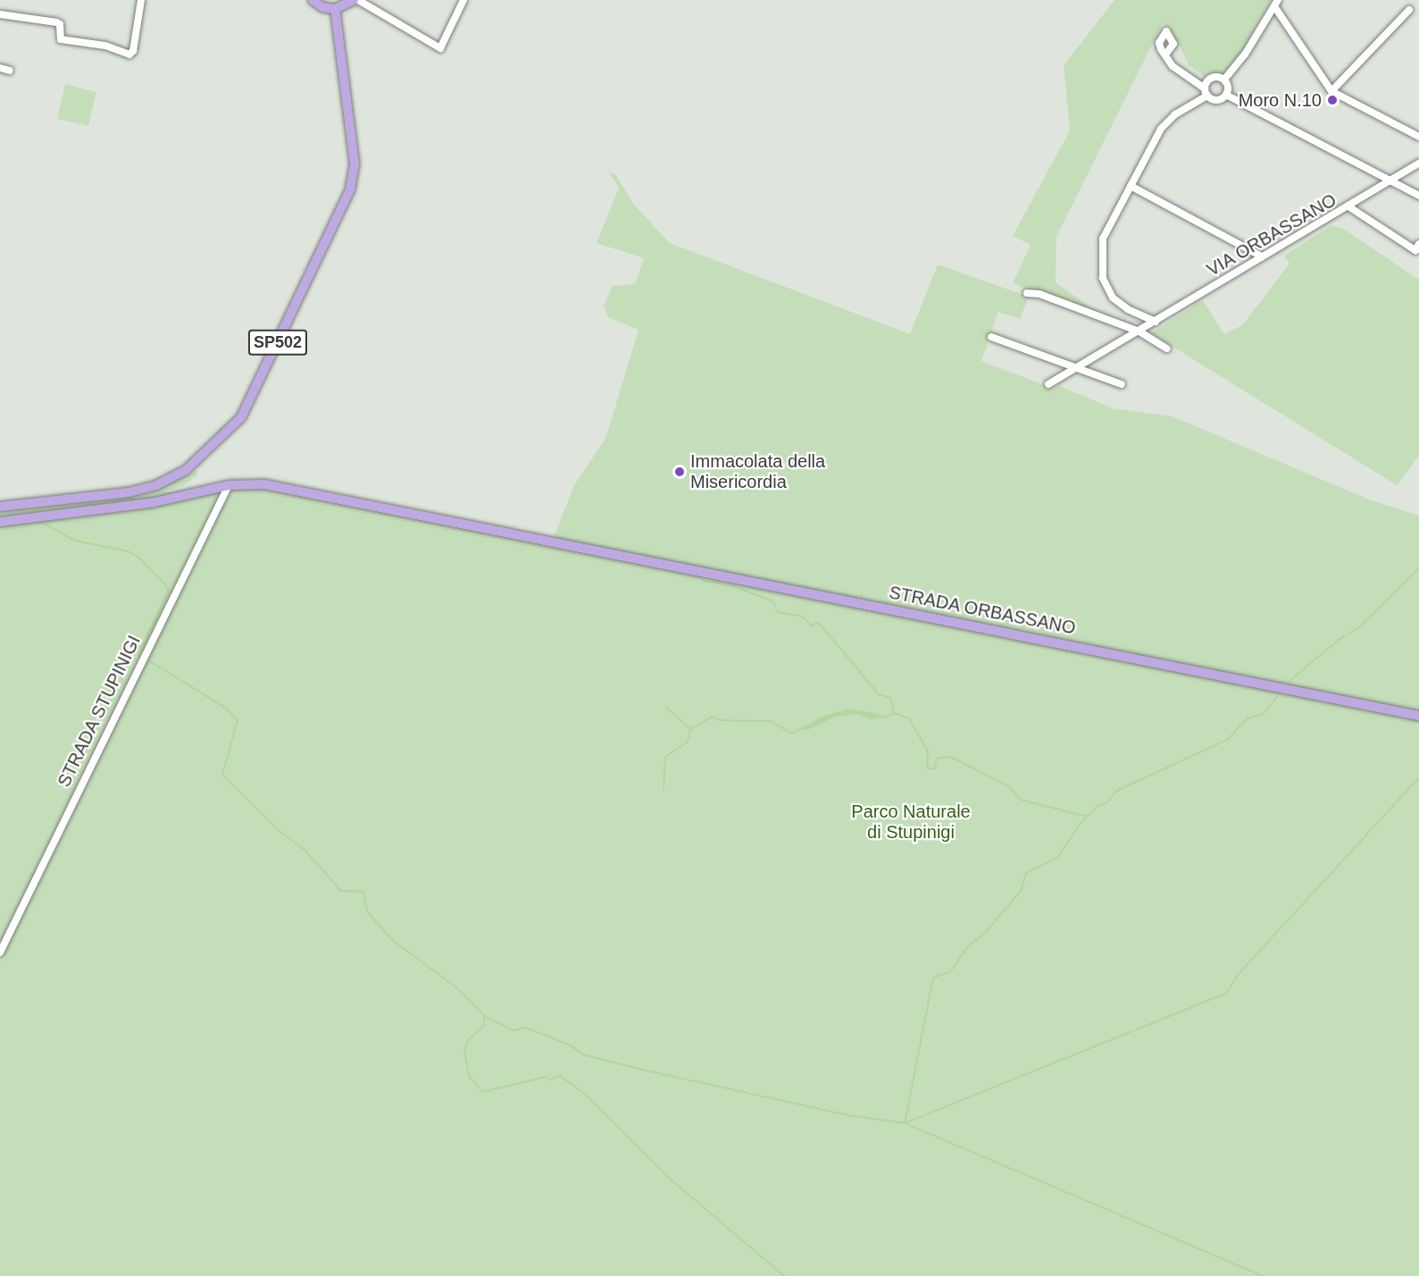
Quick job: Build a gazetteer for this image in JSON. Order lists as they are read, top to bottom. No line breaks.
{"streets":{"main road":["SP502","STRADA ORBASSANO"],"street":["VIA ORBASSANO","STRADA STUPINIGI"]},"crossings":[["STRADA ORBASSANO","STRADA STUPINIGI"]],"parks":["Parco Naturale di Stupinigi"],"places":["Moro N.10","Immacolata della Misericordia"]}
